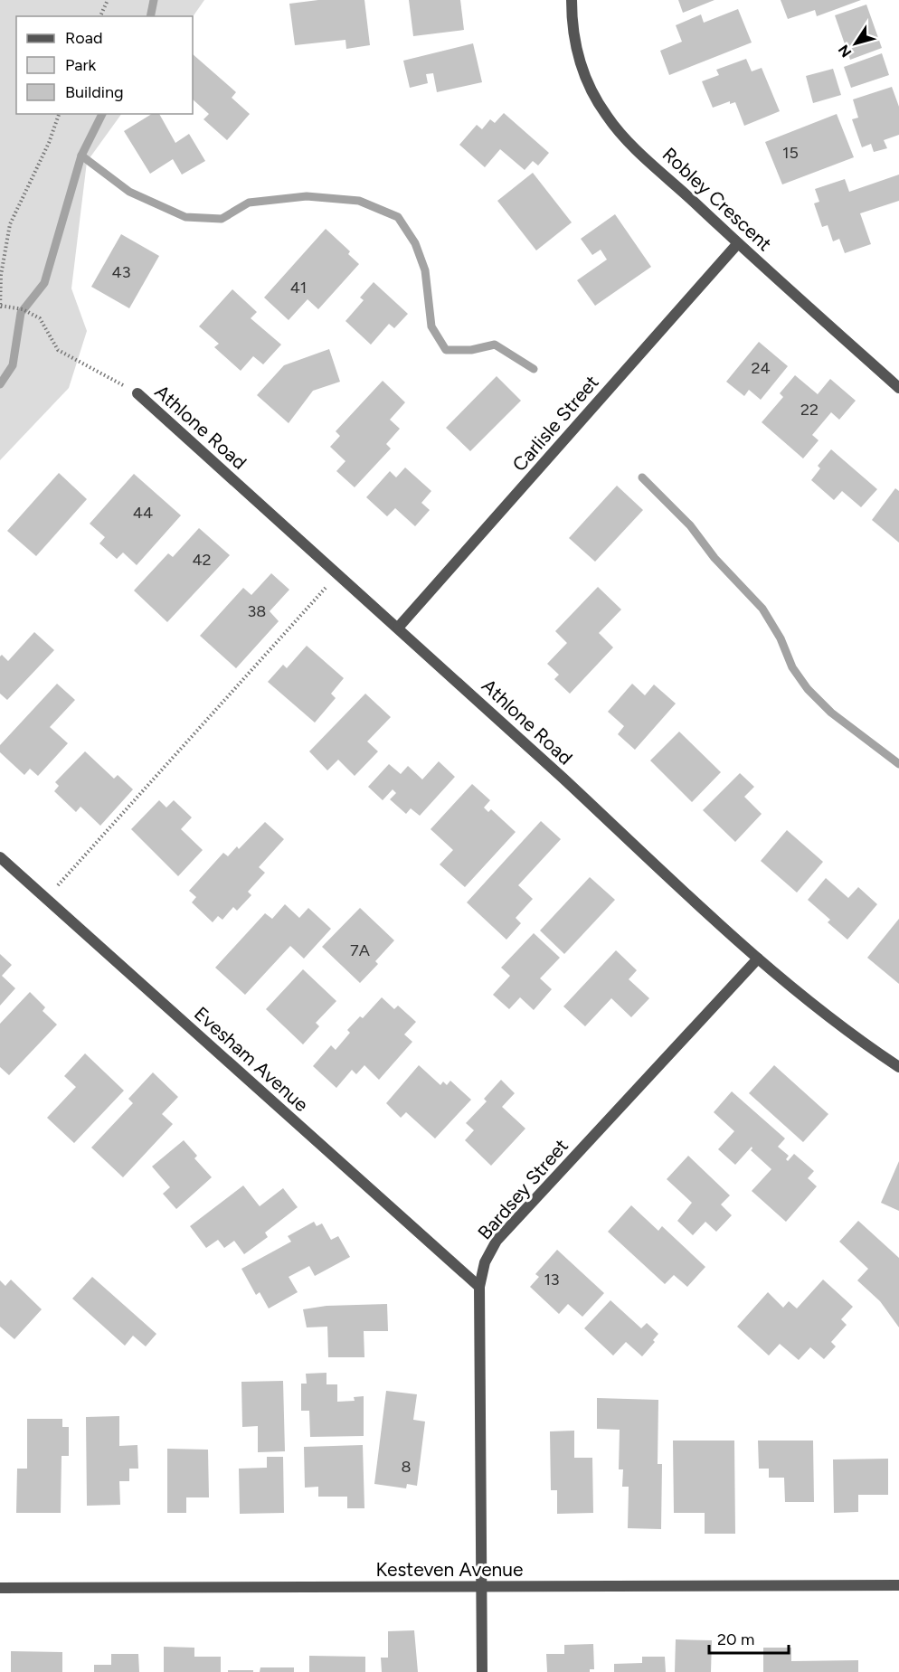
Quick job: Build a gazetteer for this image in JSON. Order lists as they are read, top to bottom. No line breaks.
{"streets":{"street":["Robley Crescent","Carlisle Street","Athlone Road","Evesham Avenue","Bardsey Street","Kesteven Avenue"]},"crossings":[["Robley Crescent","Carlisle Street"],["Carlisle Street","Athlone Road"],["Athlone Road","Bardsey Street"],["Evesham Avenue","Bardsey Street"],["Bardsey Street","Kesteven Avenue"]],"house_numbers":["15","43","41","24","22","44","42","38","7A","13","8"],"legend":["Road","Park","Building"],"scale_bar":"20 m","north":"bottom left"}
